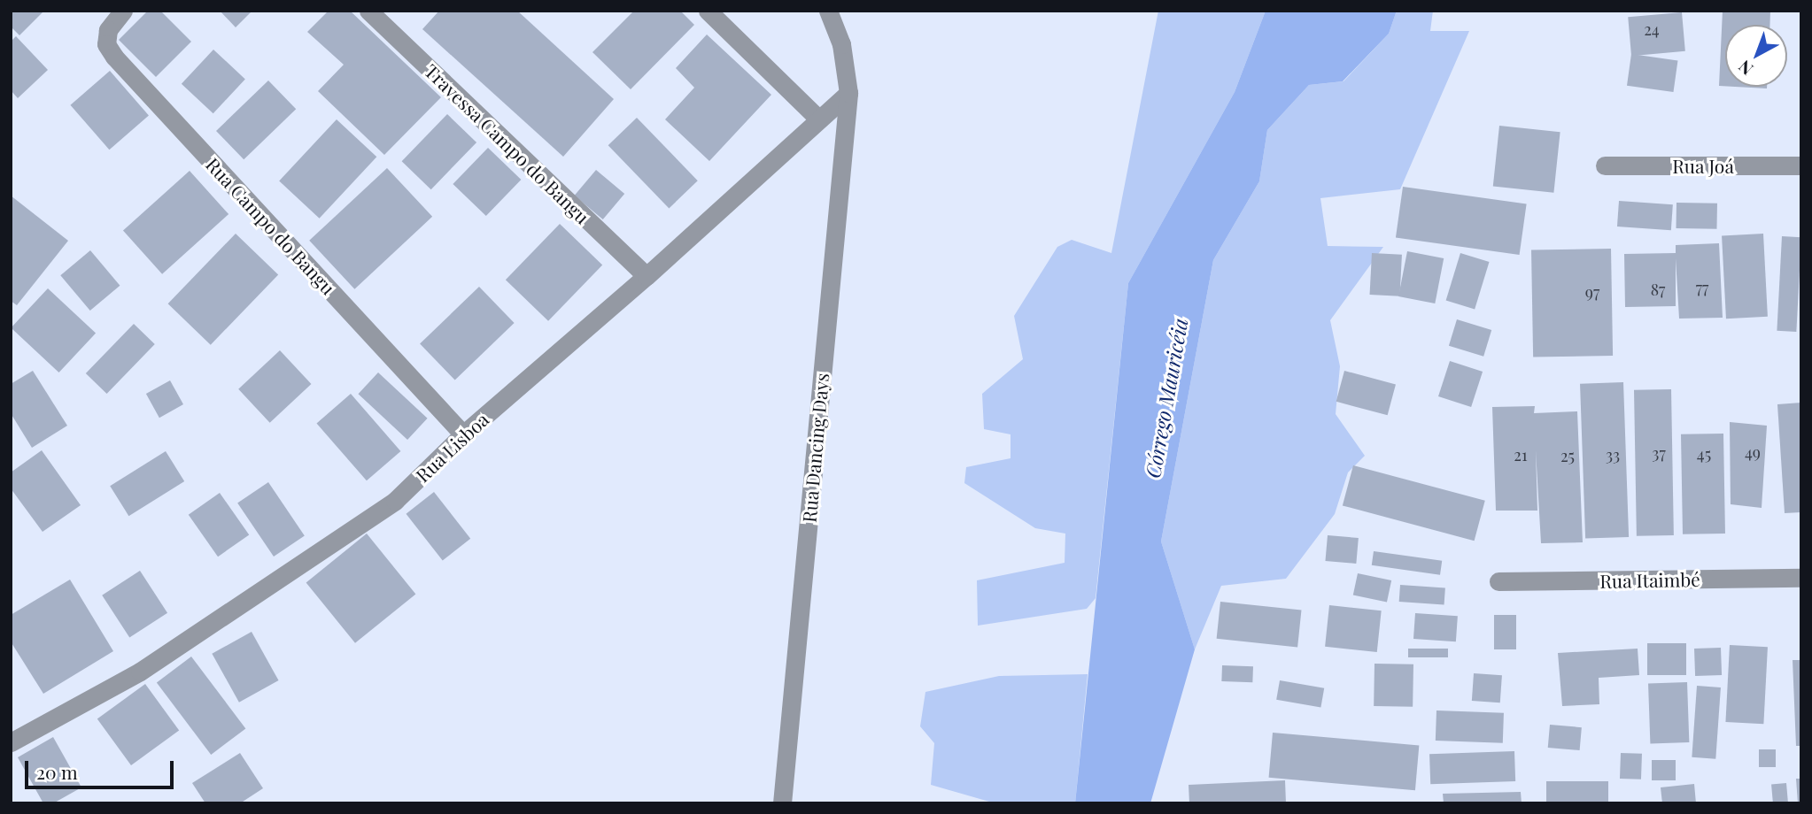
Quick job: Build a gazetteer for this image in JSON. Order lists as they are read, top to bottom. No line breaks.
{"streets":{"street":["Travessa Campo do Bangu","Rua Joá","Rua Campo do Bangu","Rua Lisboa","Rua Dancing Days","Rua Itaimbé"]},"crossings":[["Travessa Campo do Bangu","Rua Lisboa"],["Rua Campo do Bangu","Rua Lisboa"],["Rua Lisboa","Rua Dancing Days"]],"water":["Córrego Mauricéia"],"house_numbers":["24","77","87","97","49","37","45","21","33","25"],"scale_bar":"20 m","north":"bottom left"}
